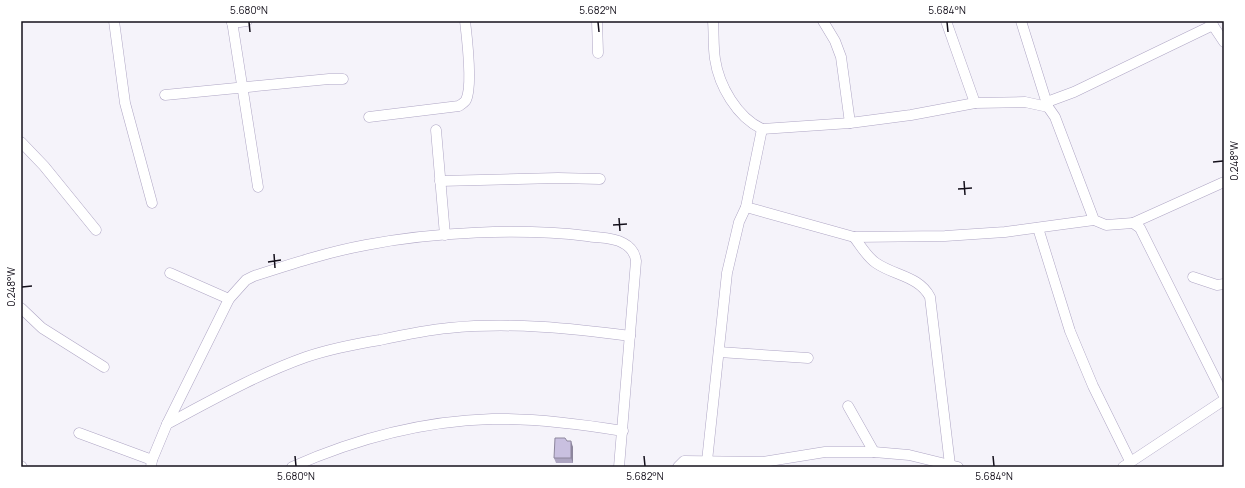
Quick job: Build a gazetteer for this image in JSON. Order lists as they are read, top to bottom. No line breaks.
{"coordinates":["5.680°N","5.682°N","5.684°N","0.248°W"]}
